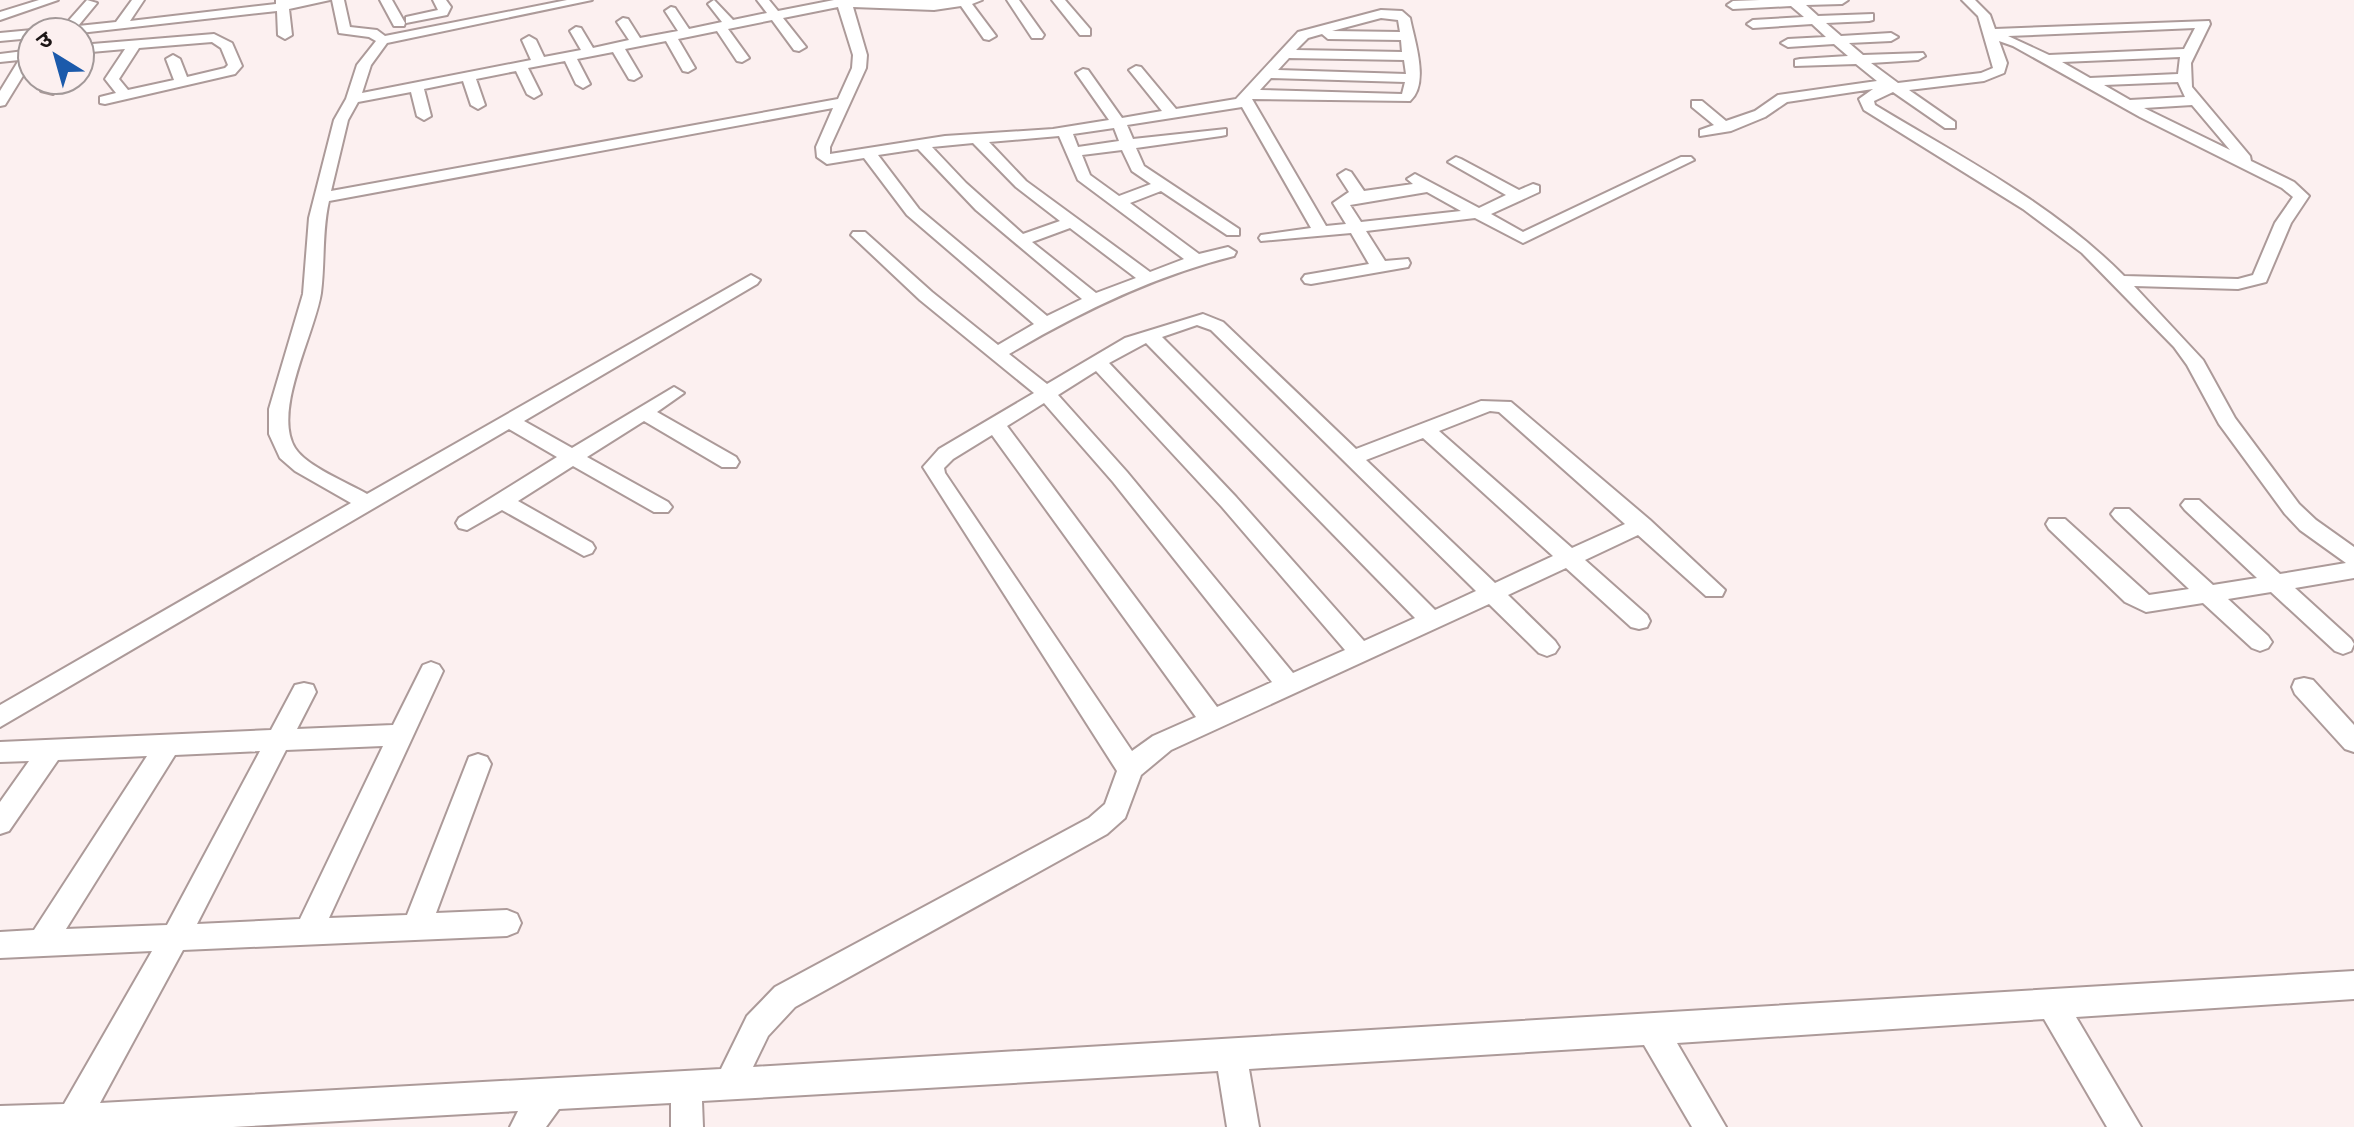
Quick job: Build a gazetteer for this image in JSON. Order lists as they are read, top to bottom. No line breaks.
{"north":"top left"}
